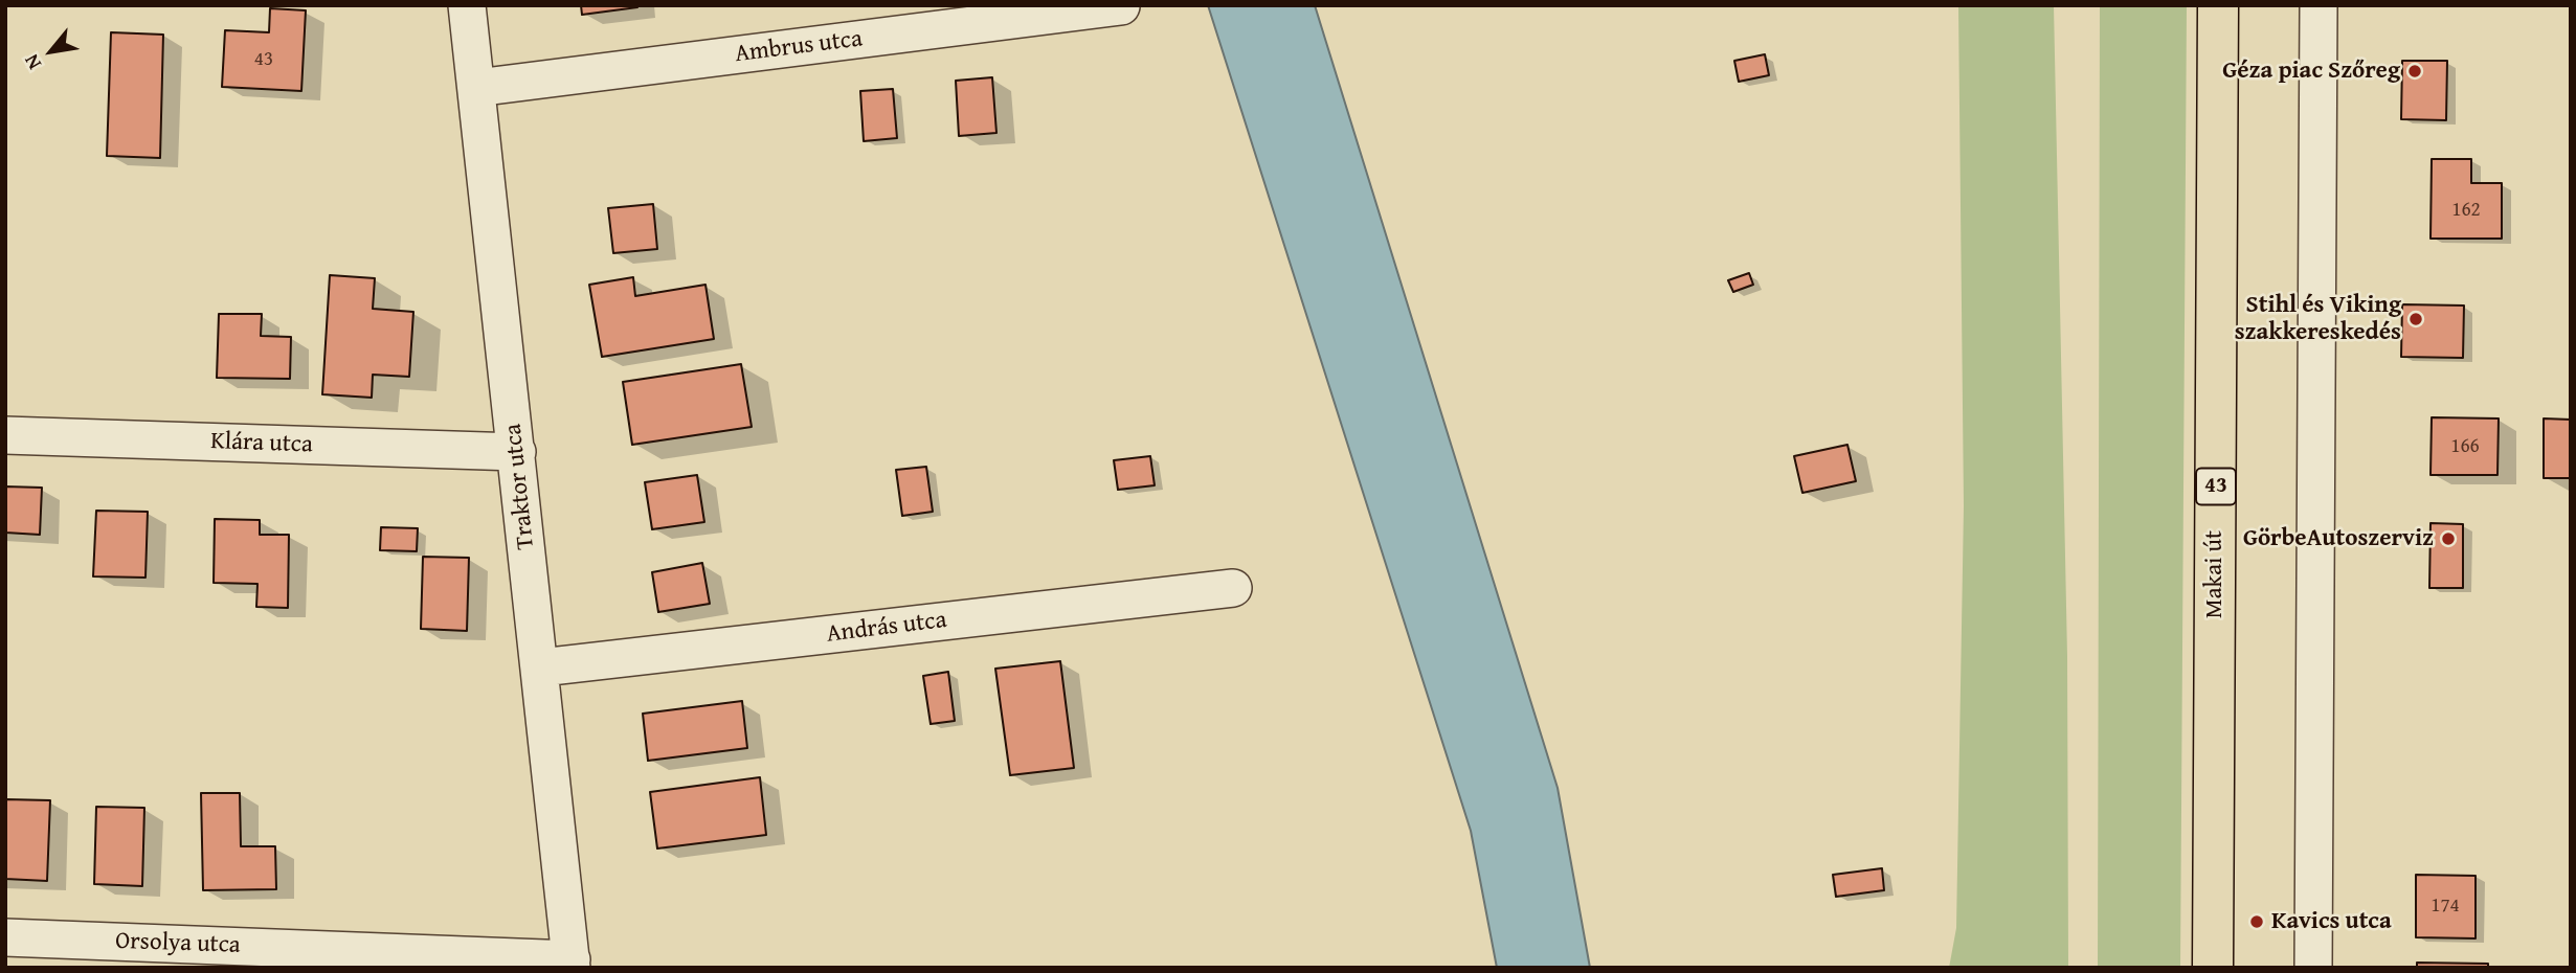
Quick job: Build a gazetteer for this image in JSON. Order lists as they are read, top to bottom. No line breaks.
{"streets":{"main road":["43","Makai út"],"street":["Ambrus utca","Klára utca","Traktor utca","András utca","Orsolya utca"]},"crossings":[["Ambrus utca","Traktor utca"],["Klára utca","Traktor utca"],["Traktor utca","András utca"],["Traktor utca","Orsolya utca"]],"places":["Géza piac Szőreg","Stihl és Viking szakkereskedés","GörbeAutoszerviz","Kavics utca"],"house_numbers":["43","162","166","174"],"north":"bottom left"}
